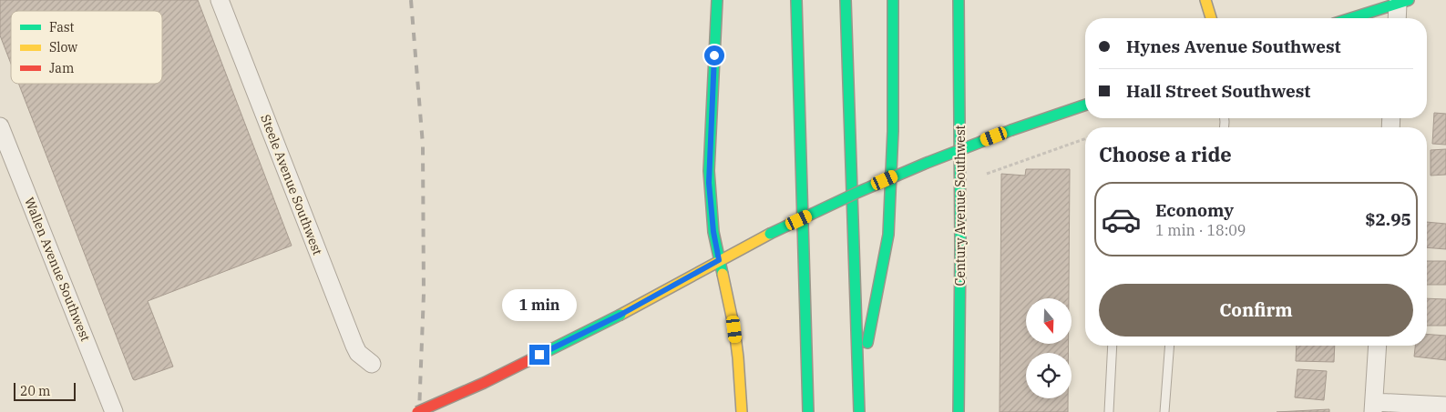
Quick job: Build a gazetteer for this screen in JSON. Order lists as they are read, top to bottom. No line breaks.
{"streets":{"main road":["Century Avenue Southwest"],"street":["Steele Avenue Southwest","Wallen Avenue Southwest"]},"legend":["Fast","Slow","Jam"],"scale_bar":"20 m","north":"bottom","page":{"banner":["Hynes Avenue Southwest","Hall Street Southwest"],"heading":"Choose a ride","list":[{"name":"Economy","note":"1 min · 18:09","value":"$2.95"}],"buttons":"Confirm","bubble":"1 min","scale":"20 m"}}
